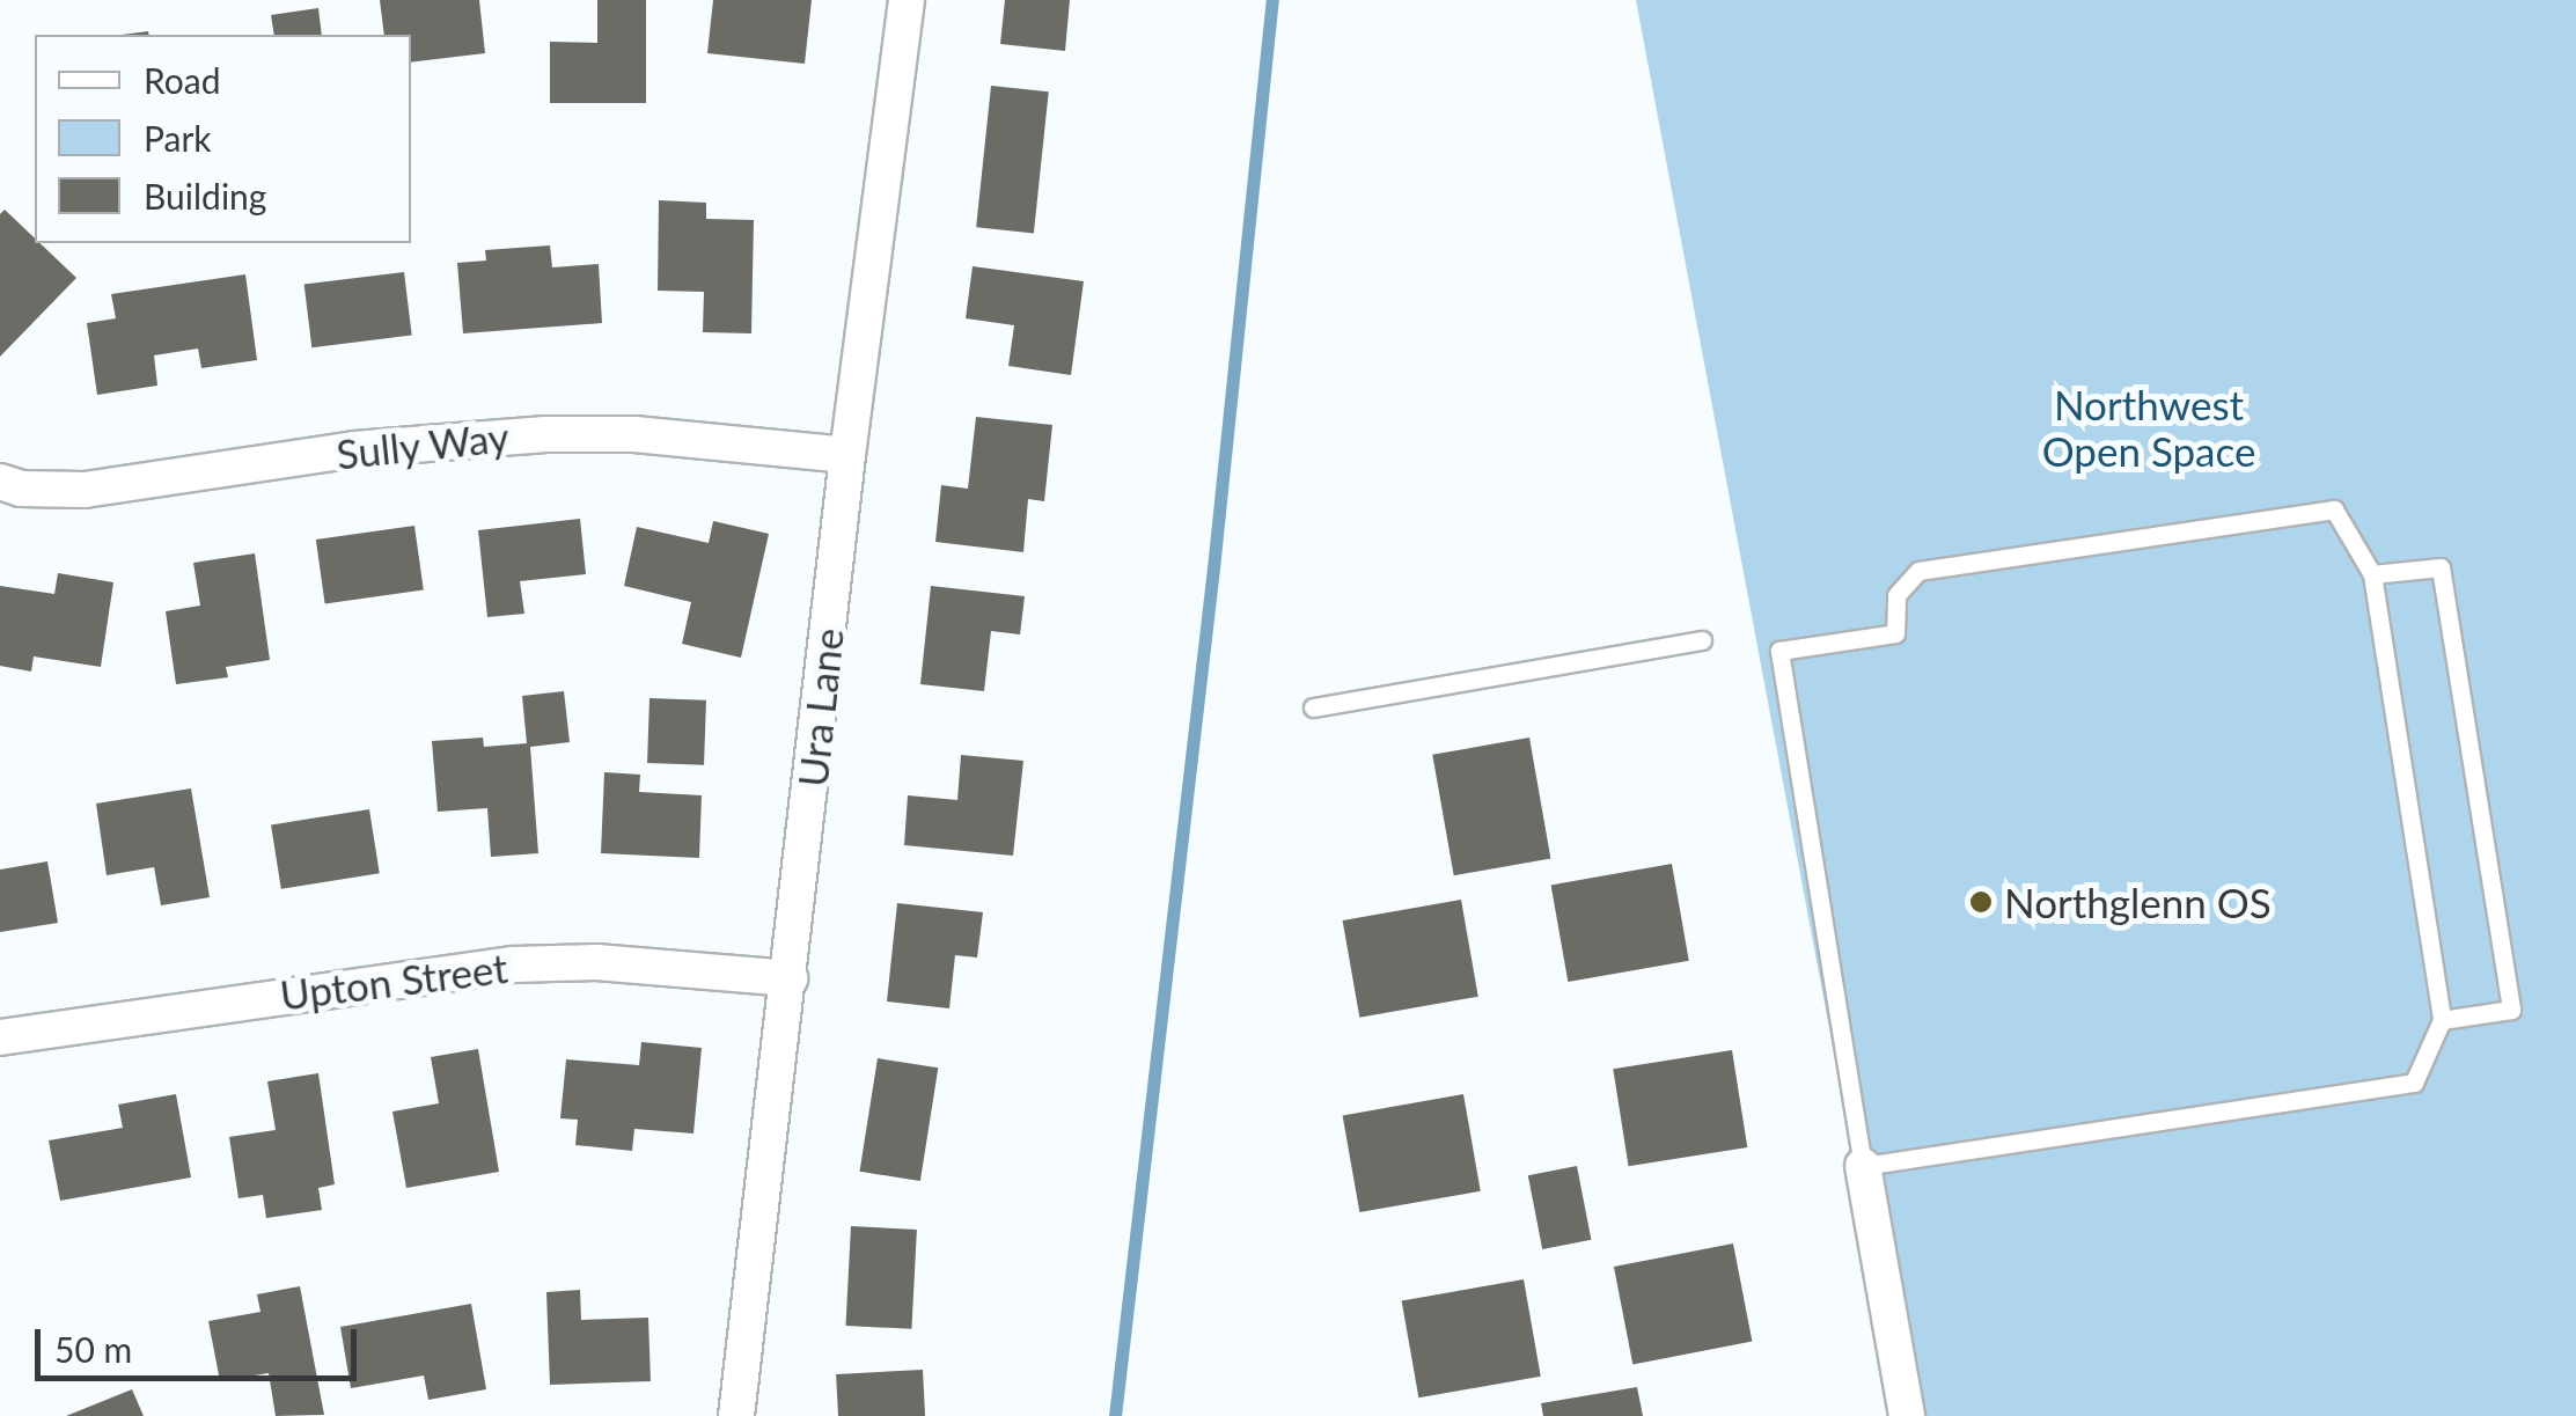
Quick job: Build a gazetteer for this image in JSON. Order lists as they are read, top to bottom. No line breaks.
{"streets":{"street":["Sully Way","Ura Lane","Upton Street"]},"crossings":[["Sully Way","Ura Lane"],["Ura Lane","Upton Street"]],"parks":["Northwest Open Space"],"places":["Northglenn OS"],"legend":["Road","Park","Building"],"scale_bar":"50 m"}
